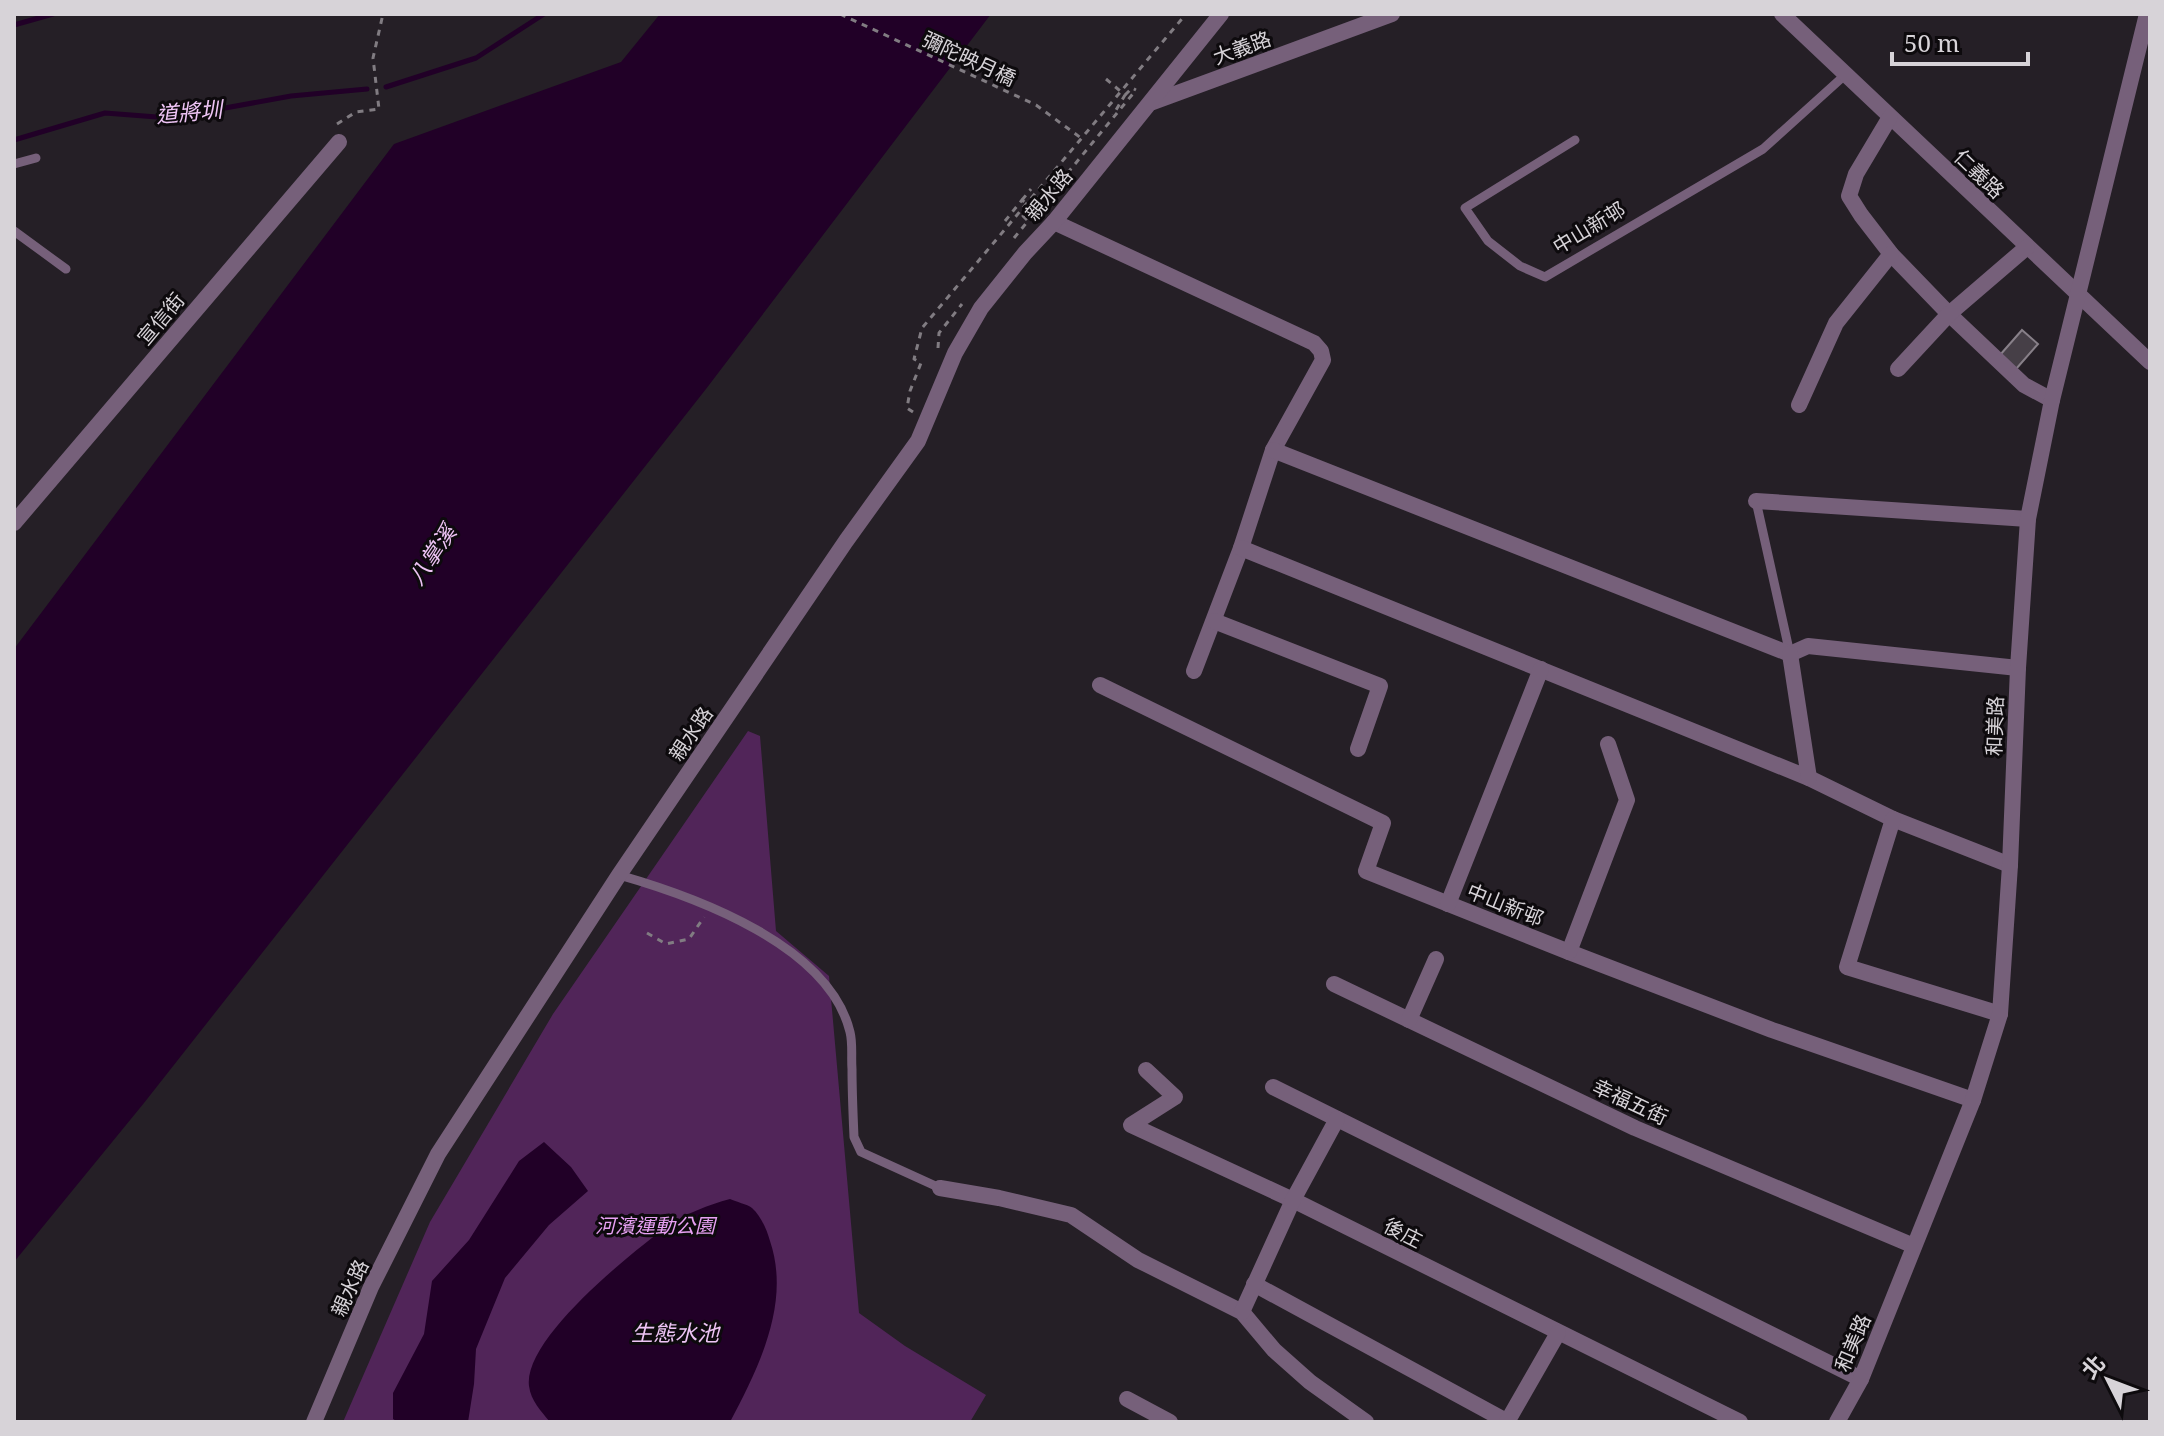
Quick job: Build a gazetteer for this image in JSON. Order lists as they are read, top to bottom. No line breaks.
{"streets":{"street":["大義路","仁義路","親水路","中山新邨","宣信街","和美路","幸福五街","後庄"],"path":["彌陀映月橋"]},"crossings":[["大義路","親水路"],["仁義路","中山新邨"],["仁義路","和美路"],["中山新邨","和美路"],["和美路","幸福五街"]],"water":["道將圳","八掌溪","生態水池"],"parks":["河濱運動公園"],"scale_bar":"50 m","north":"top left"}
